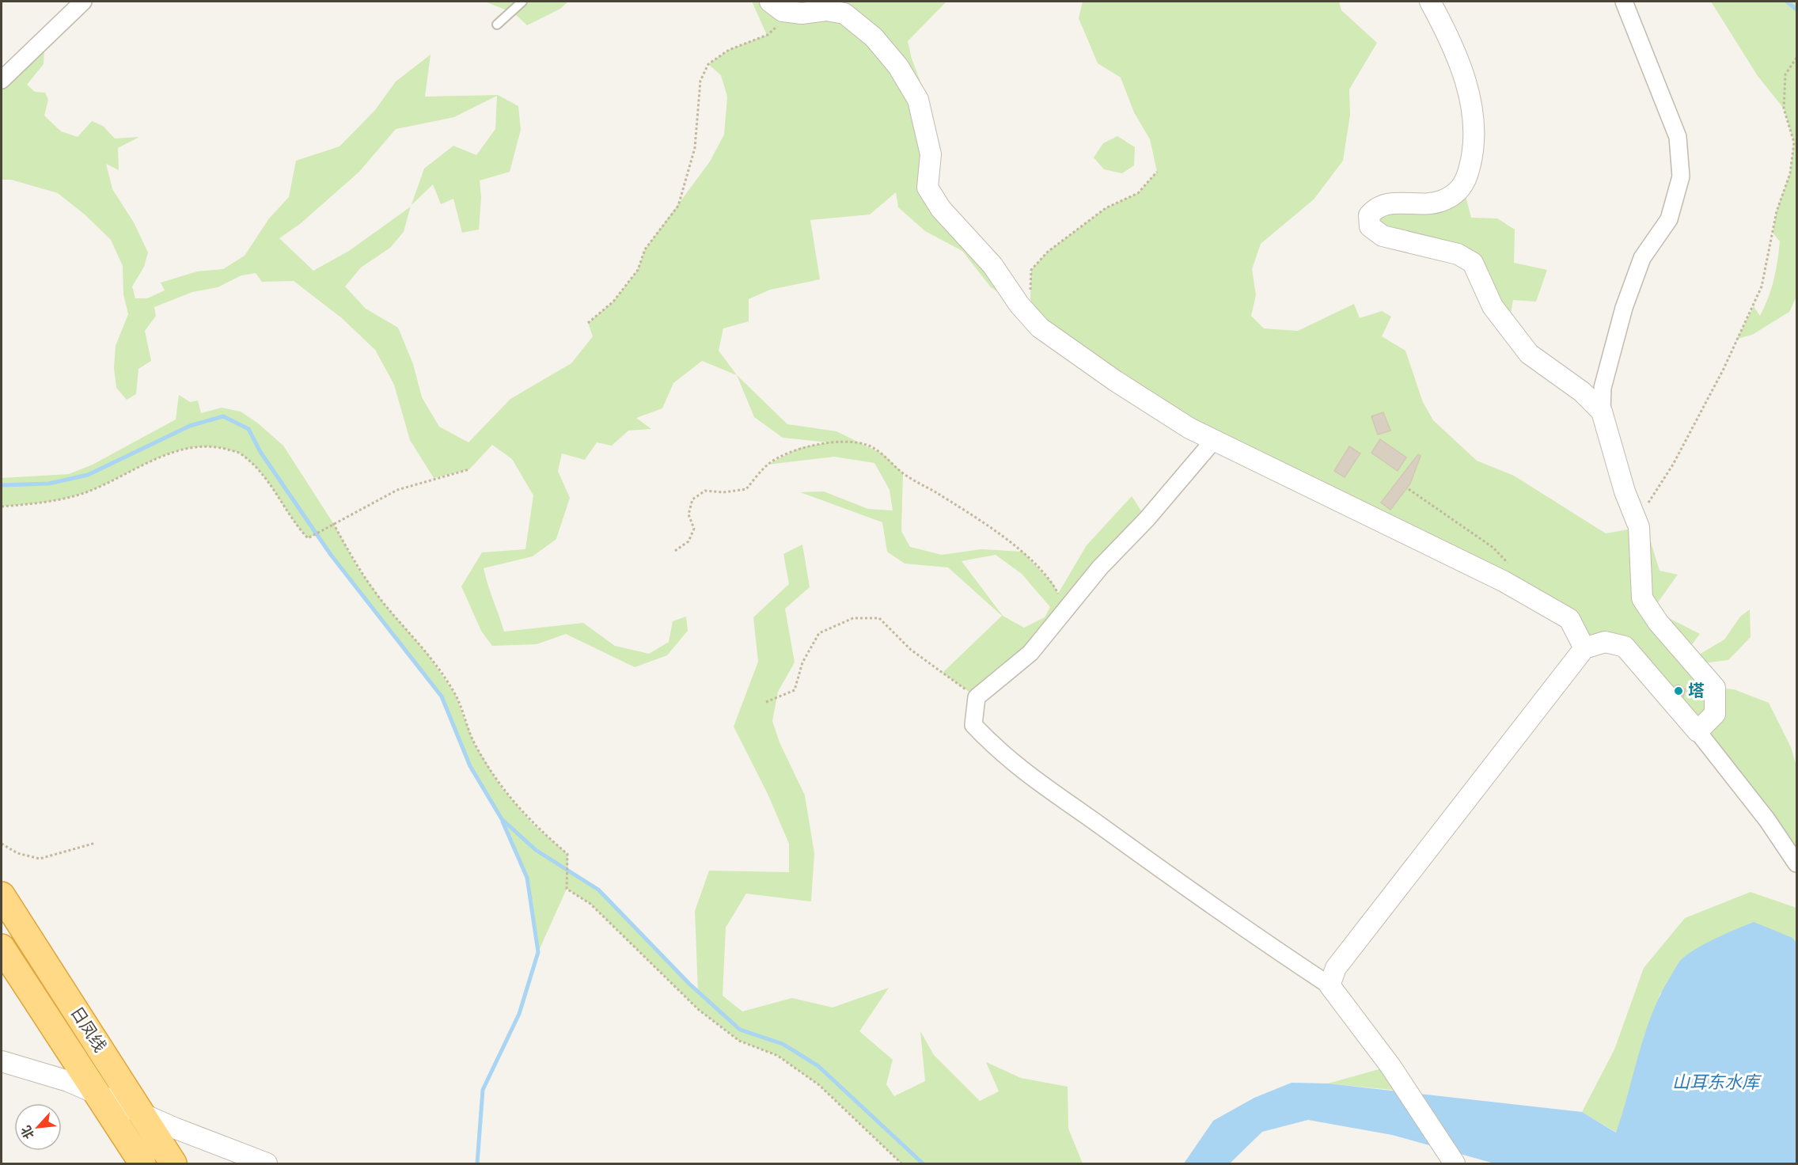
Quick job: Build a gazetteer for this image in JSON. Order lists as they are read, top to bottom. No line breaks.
{"streets":{"highway":["日凤线"]},"water":["山耳东水库"],"places":["塔"],"north":"bottom left"}
